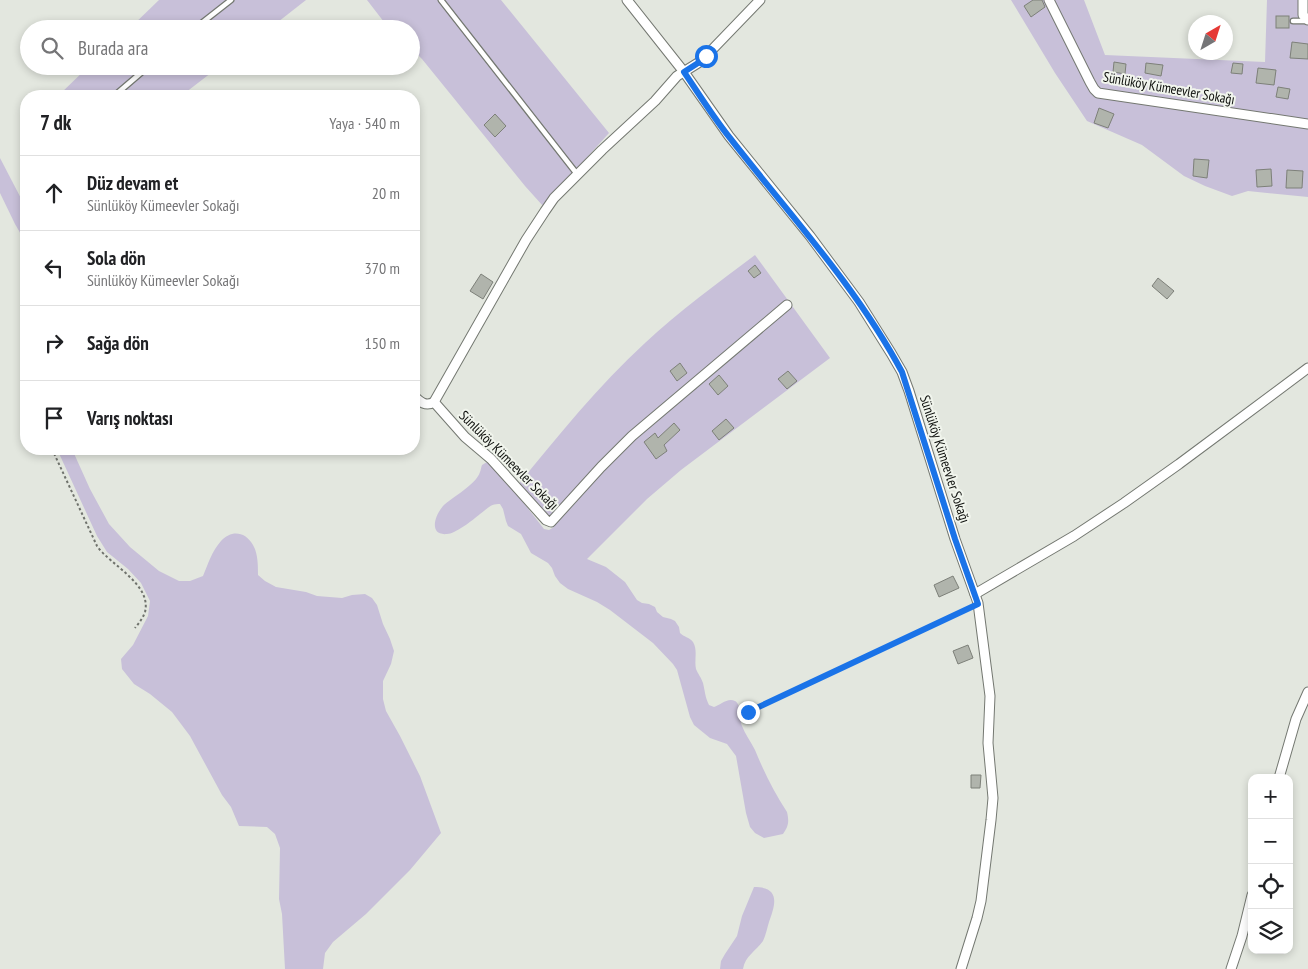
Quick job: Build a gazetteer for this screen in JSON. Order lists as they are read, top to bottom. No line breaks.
{"streets":{"street":["Sünlüköy Kümeevler Sokağı"]},"north":"top right","page":{"search":"Burada ara","heading":["7 dk","Yaya · 540 m"],"list":[["Düz devam et","Sünlüköy Kümeevler Sokağı","20 m"],["Sola dön","Sünlüköy Kümeevler Sokağı","370 m"],["Sağa dön","150 m"],"Varış noktası"],"map_buttons":["+","−"]}}
